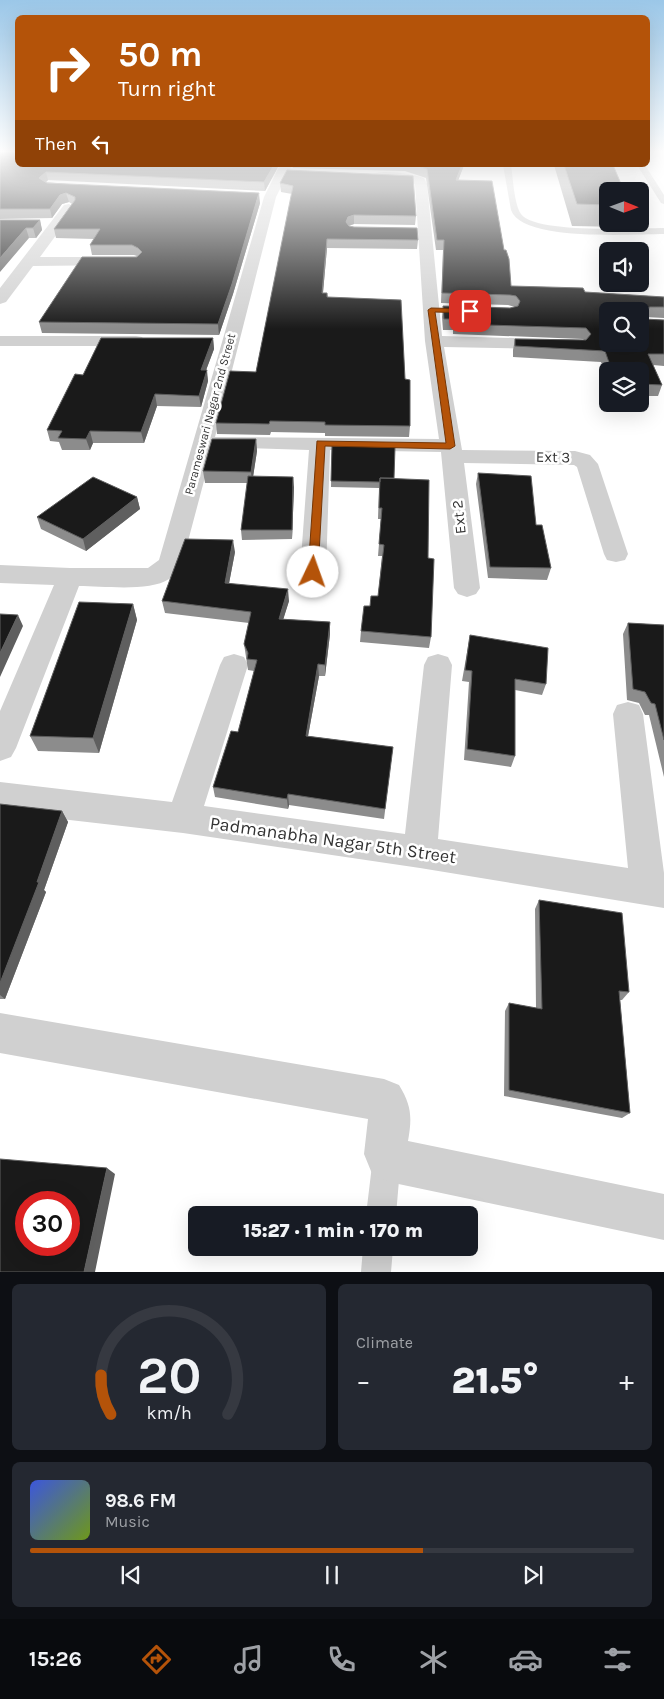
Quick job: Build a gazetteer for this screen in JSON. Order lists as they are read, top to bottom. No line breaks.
{"streets":{"street":["Parameswari Nagar 2nd Street","Ext 3","Ext 2","Padmanabha Nagar 5th Street"]},"crossings":[["Ext 3","Ext 2"]],"north":"right","page":{"turn":["50 m","Turn right"],"then":"Then","limit":"30","trip":"15:27 · 1 min · 170 m","tile":"Climate","heat":["−","21.5°","+"],"song":["98.6 FM","Music"],"tabs":"15:26","gauge":["20","km/h"]}}
